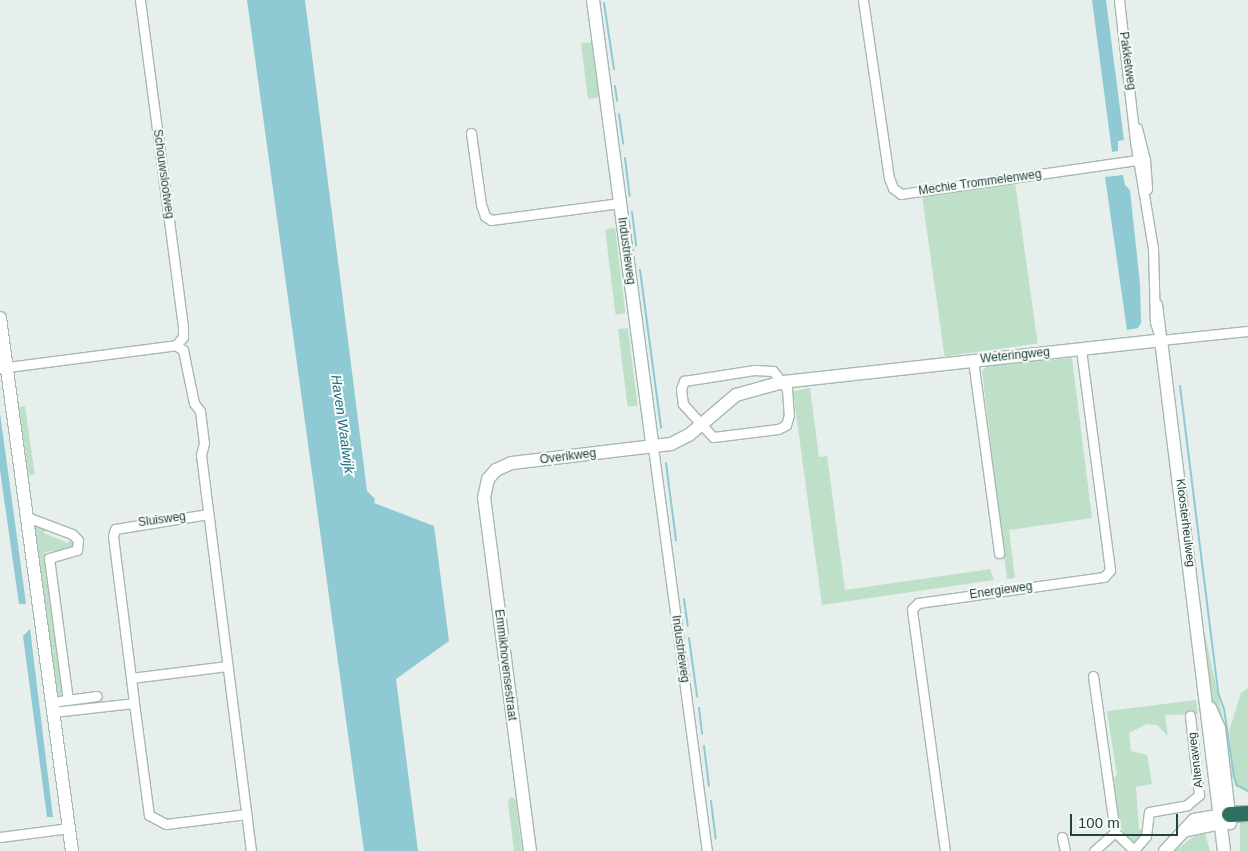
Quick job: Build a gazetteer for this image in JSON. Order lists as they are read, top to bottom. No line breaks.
{"streets":{"street":["Pakketweg","Schouwslootweg","Mechie Trommelenweg","Industrieweg","Weteringweg","Overikweg","Sluisweg","Kloosterheulweg","Energieweg","Emmikhovensestraat","Altenaweg"]},"crossings":[["Pakketweg","Mechie Trommelenweg"],["Industrieweg","Overikweg"],["Weteringweg","Kloosterheulweg"],["Weteringweg","Energieweg"],["Overikweg","Emmikhovensestraat"]],"water":["Haven Waalwijk"],"scale_bar":"100 m"}
